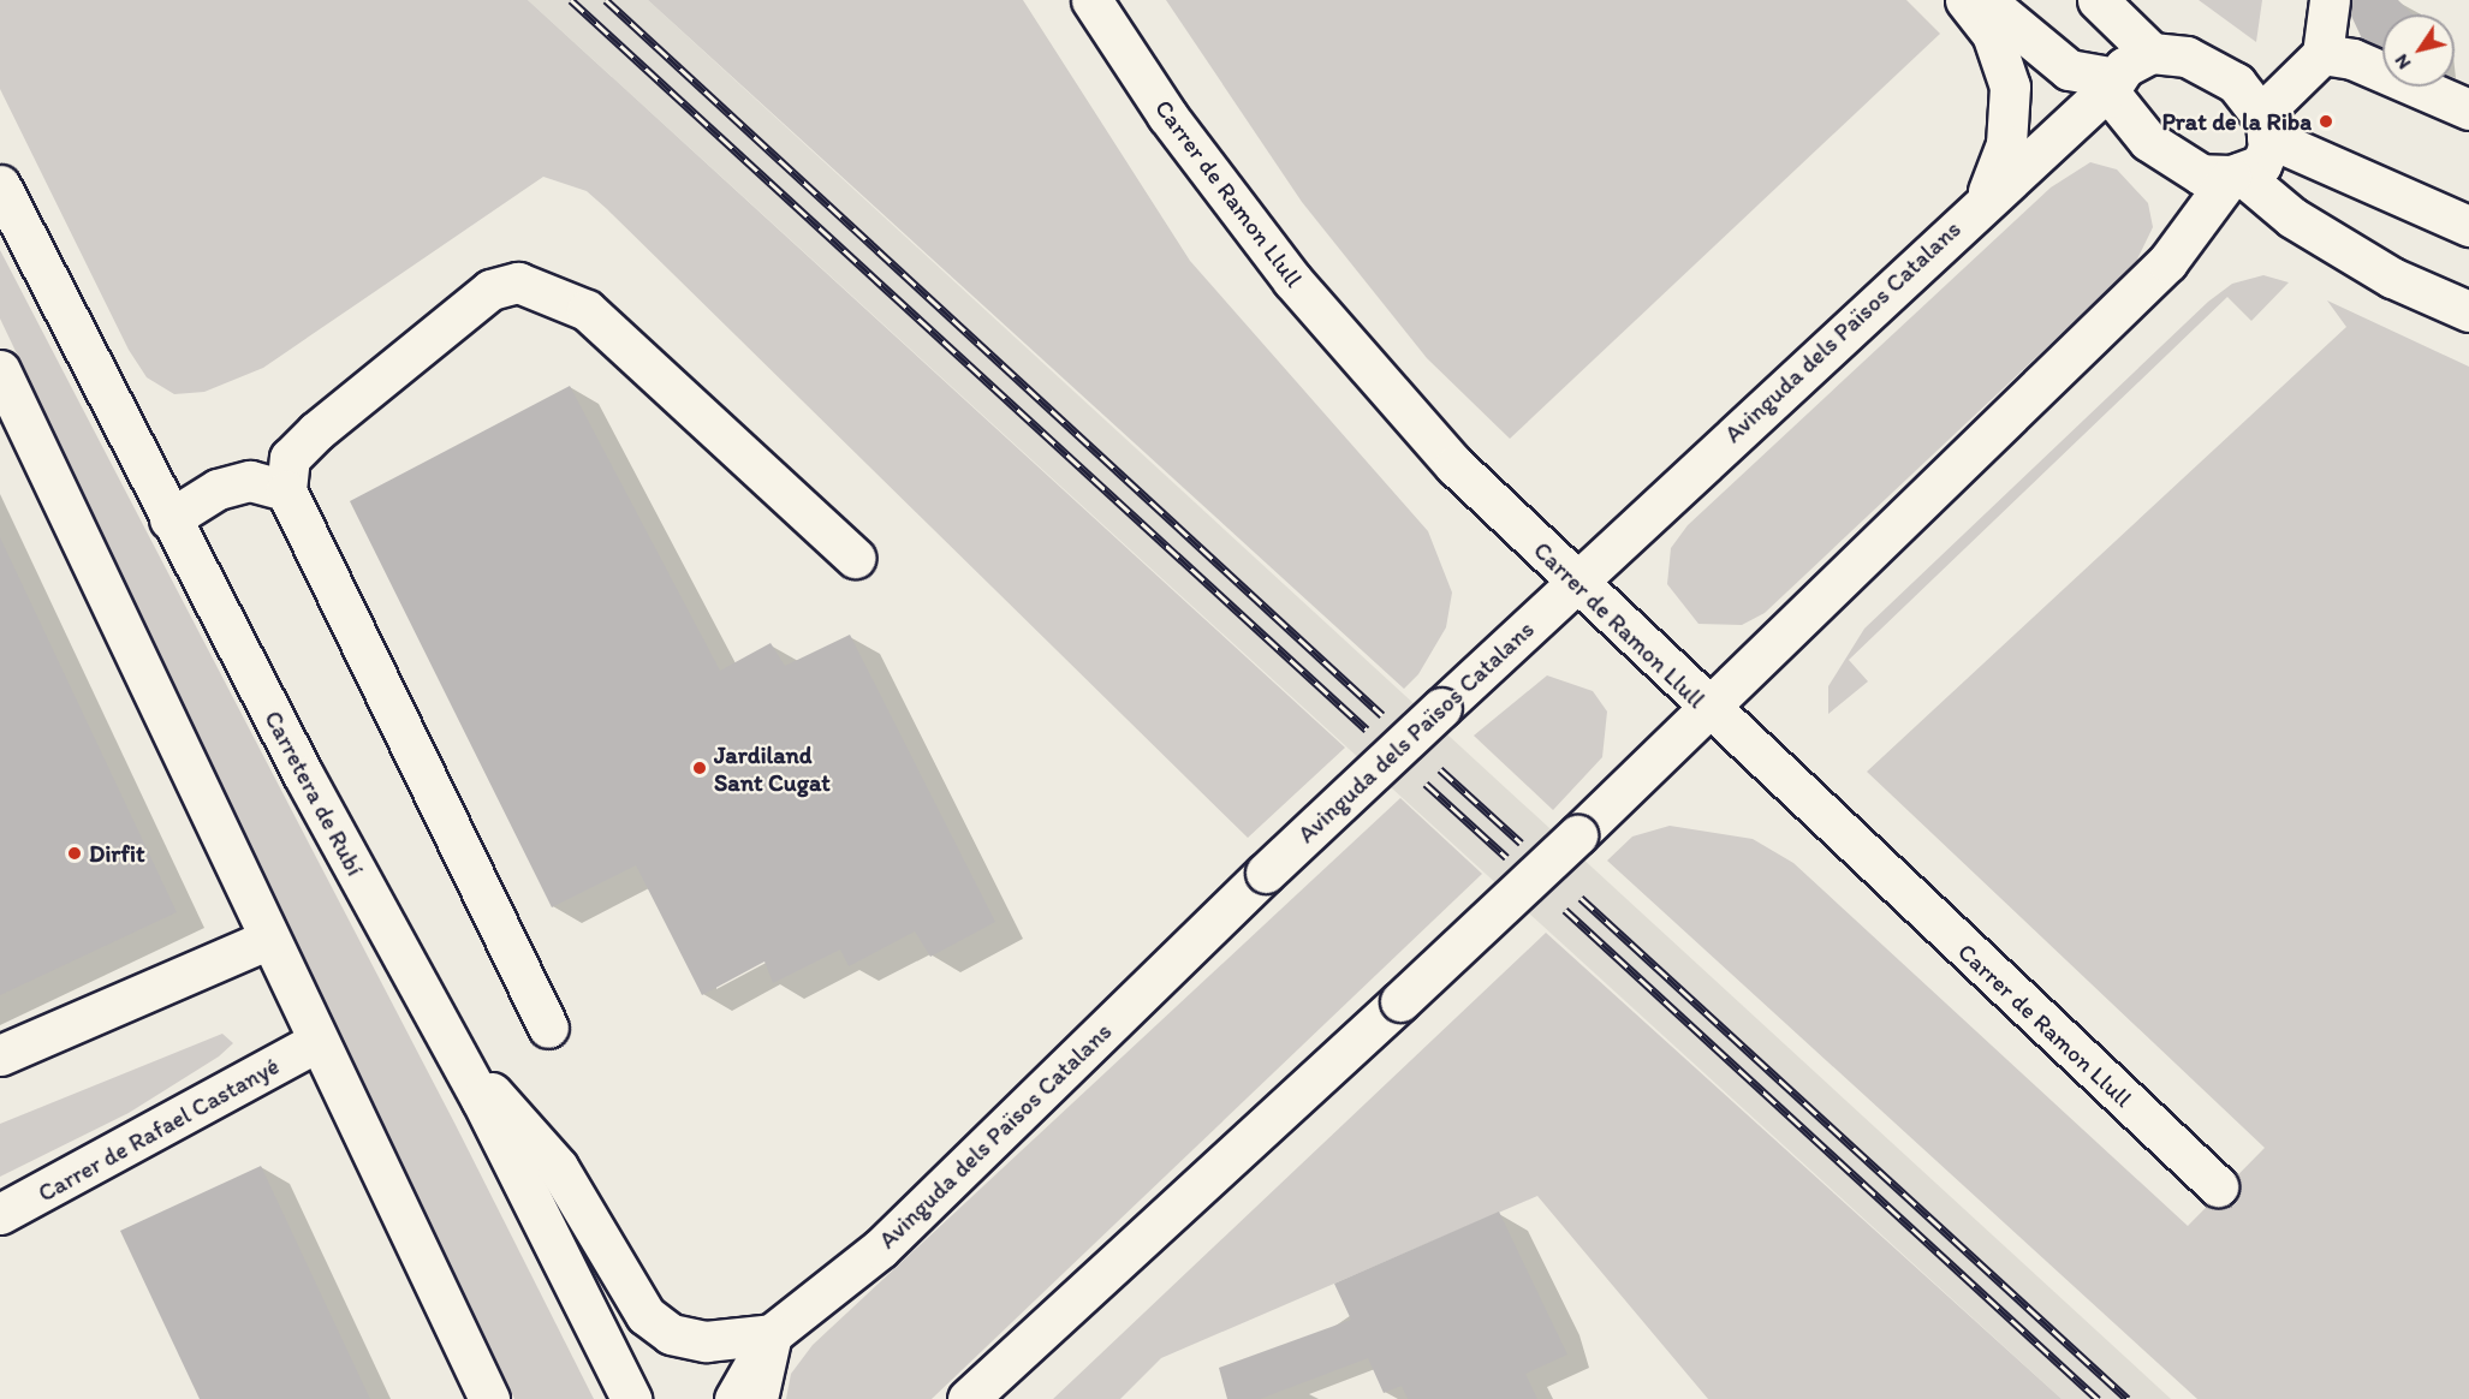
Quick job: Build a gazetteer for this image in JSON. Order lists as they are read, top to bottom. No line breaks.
{"streets":{"street":["Carrer de Ramon Llull","Avinguda dels Països Catalans","Carretera de Rubí","Carrer de Rafael Castanyé"]},"crossings":[["Carrer de Ramon Llull","Avinguda dels Països Catalans"]],"places":["Prat de la Riba","Jardiland Sant Cugat","Dirfit"],"north":"bottom left"}
